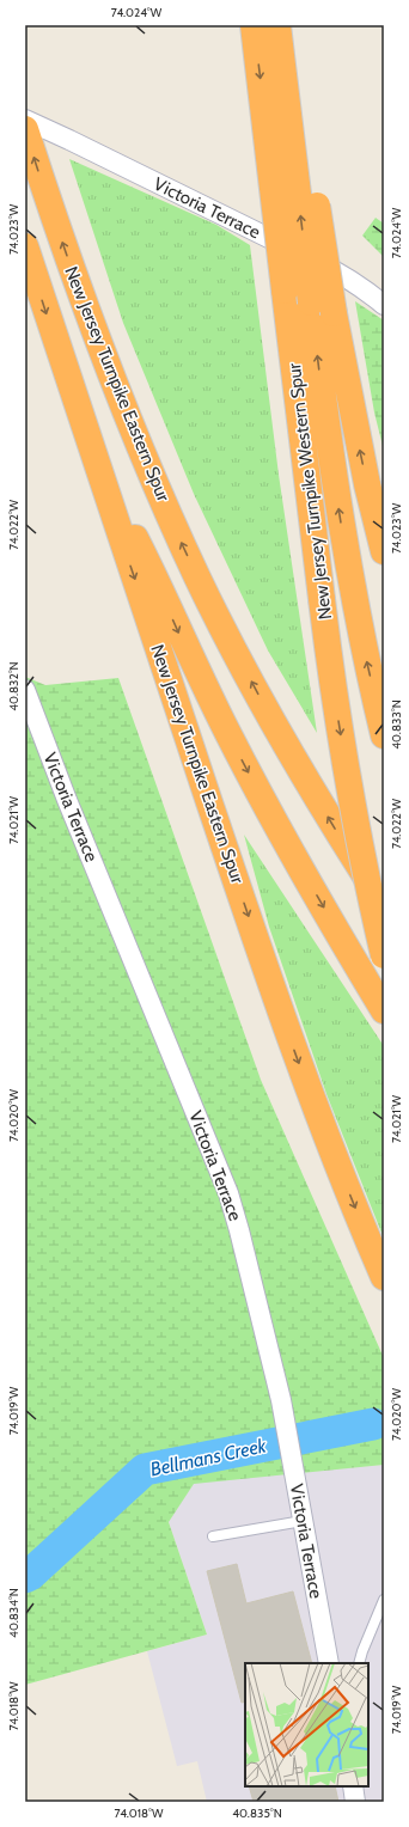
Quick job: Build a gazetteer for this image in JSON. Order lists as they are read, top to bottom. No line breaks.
{"streets":{"highway":["New Jersey Turnpike Eastern Spur","New Jersey Turnpike Western Spur"],"street":["Victoria Terrace"]},"water":["Bellmans Creek"],"coordinates":["74.024°W","74.023°W","74.022°W","40.832°N","40.833°N","74.021°W","74.020°W","74.019°W","40.834°N","74.018°W","40.835°N"]}
